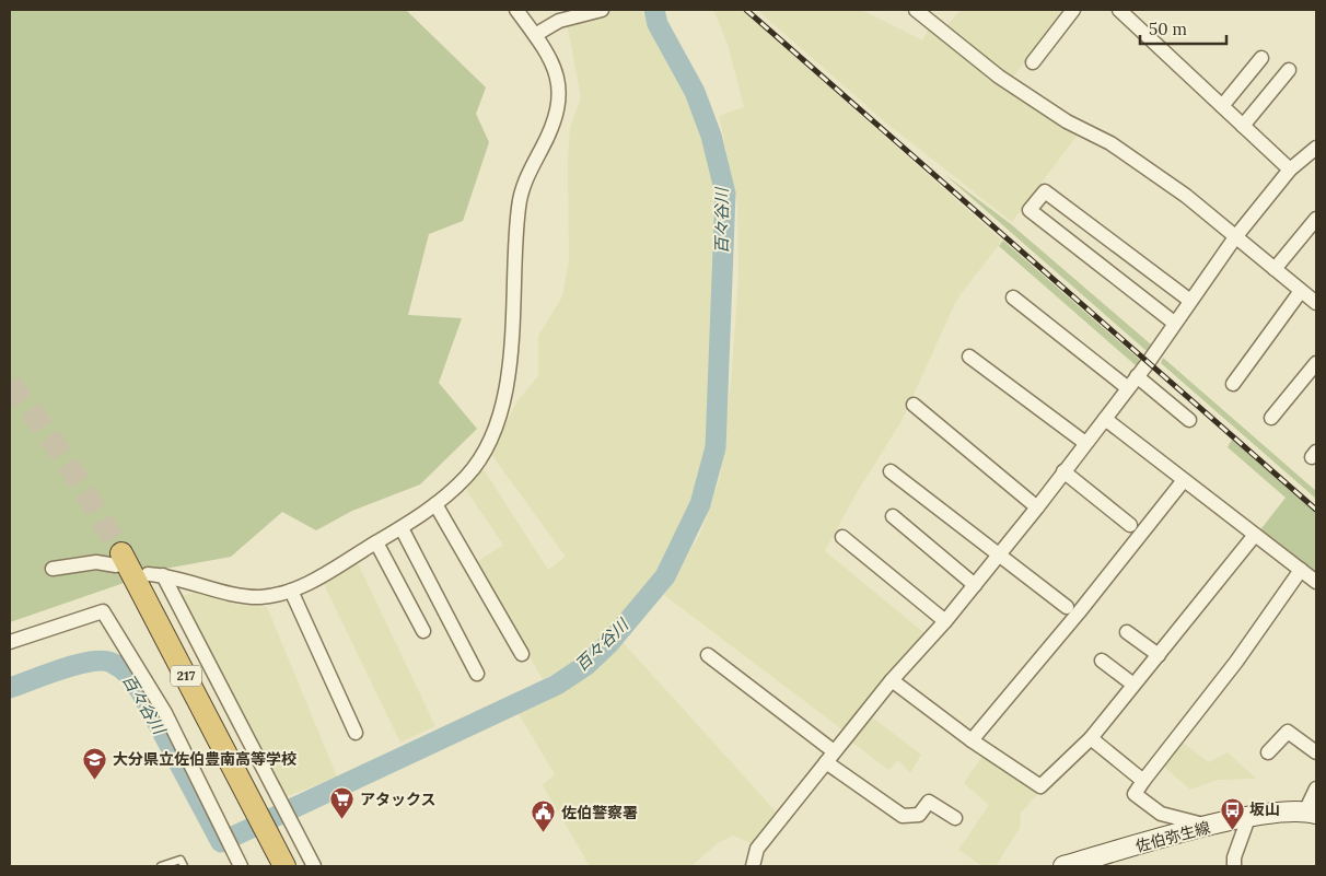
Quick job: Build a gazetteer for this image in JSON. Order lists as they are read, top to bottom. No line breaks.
{"streets":{"highway":["217"],"main road":["佐伯弥生線"]},"water":["百々谷川"],"places":{"school or university":["大分県立佐伯豊南高等学校"],"supermarket":["アタックス"],"bus stop":["坂山"],"public building":["佐伯警察署"]},"scale_bar":"50 m"}
